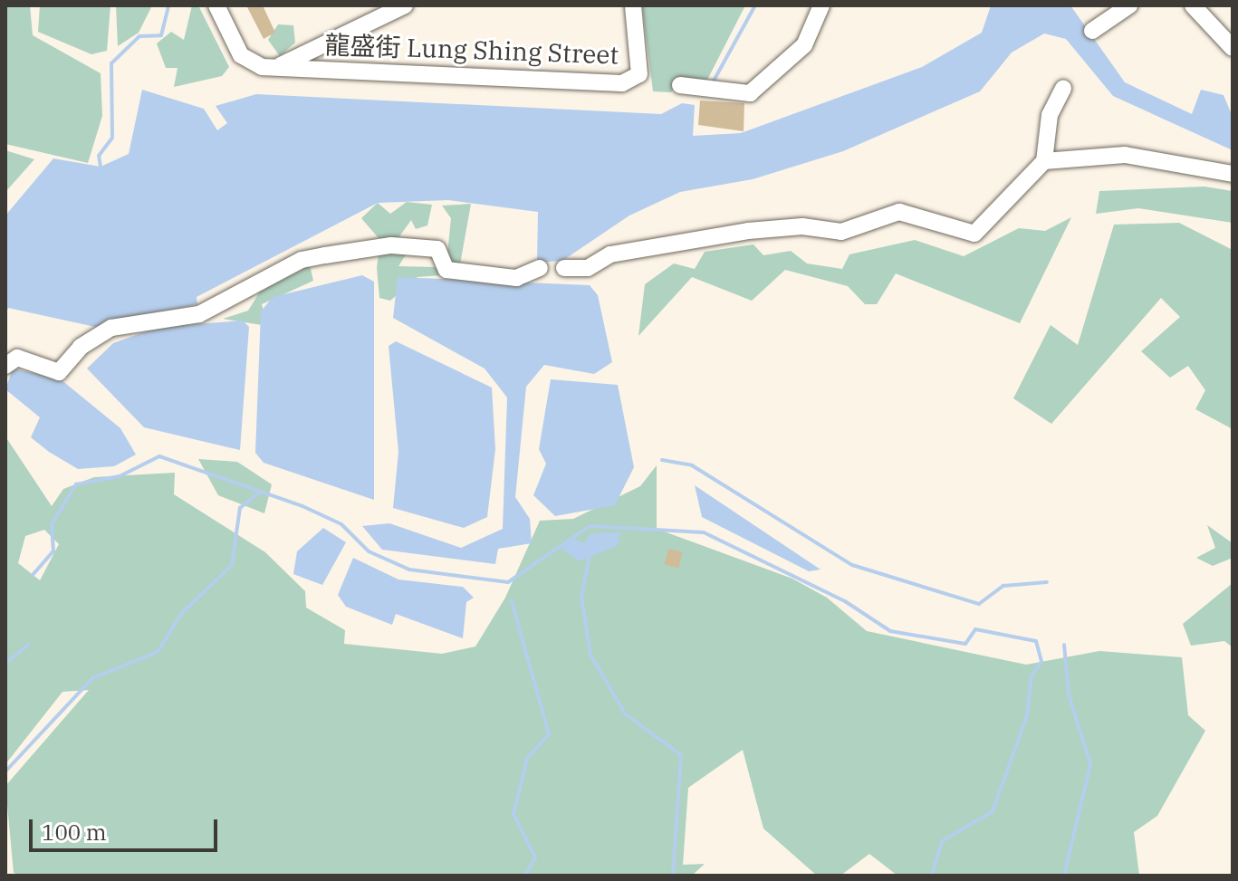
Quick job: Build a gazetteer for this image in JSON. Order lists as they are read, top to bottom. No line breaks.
{"streets":{"street":["龍盛街 Lung Shing Street"]},"scale_bar":"100 m"}
